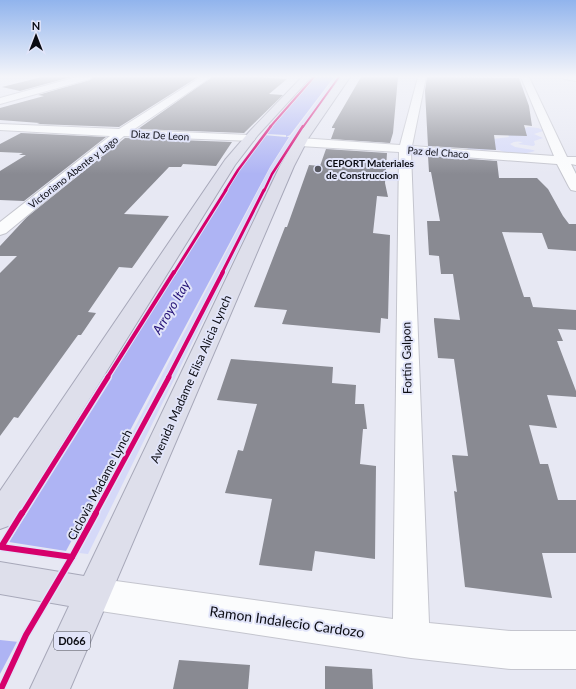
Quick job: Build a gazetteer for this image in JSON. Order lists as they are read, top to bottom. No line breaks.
{"streets":{"highway":["Avenida Madame Elisa Alicia Lynch","Ramon Indalecio Cardozo","D066"],"street":["Diaz De Leon","Paz del Chaco","Victoriano Abente y Lago","Fortín Galpon"],"cycle path":["Ciclovia Madame Lynch"]},"crossings":[["Diaz De Leon","Victoriano Abente y Lago"],["Paz del Chaco","Fortín Galpon"],["Paz del Chaco","Avenida Madame Elisa Alicia Lynch"],["Fortín Galpon","Ramon Indalecio Cardozo"],["Avenida Madame Elisa Alicia Lynch","Ramon Indalecio Cardozo"]],"water":["Arroyo Itay"],"places":["CEPORT Materiales de Construccion"],"north":"top"}
